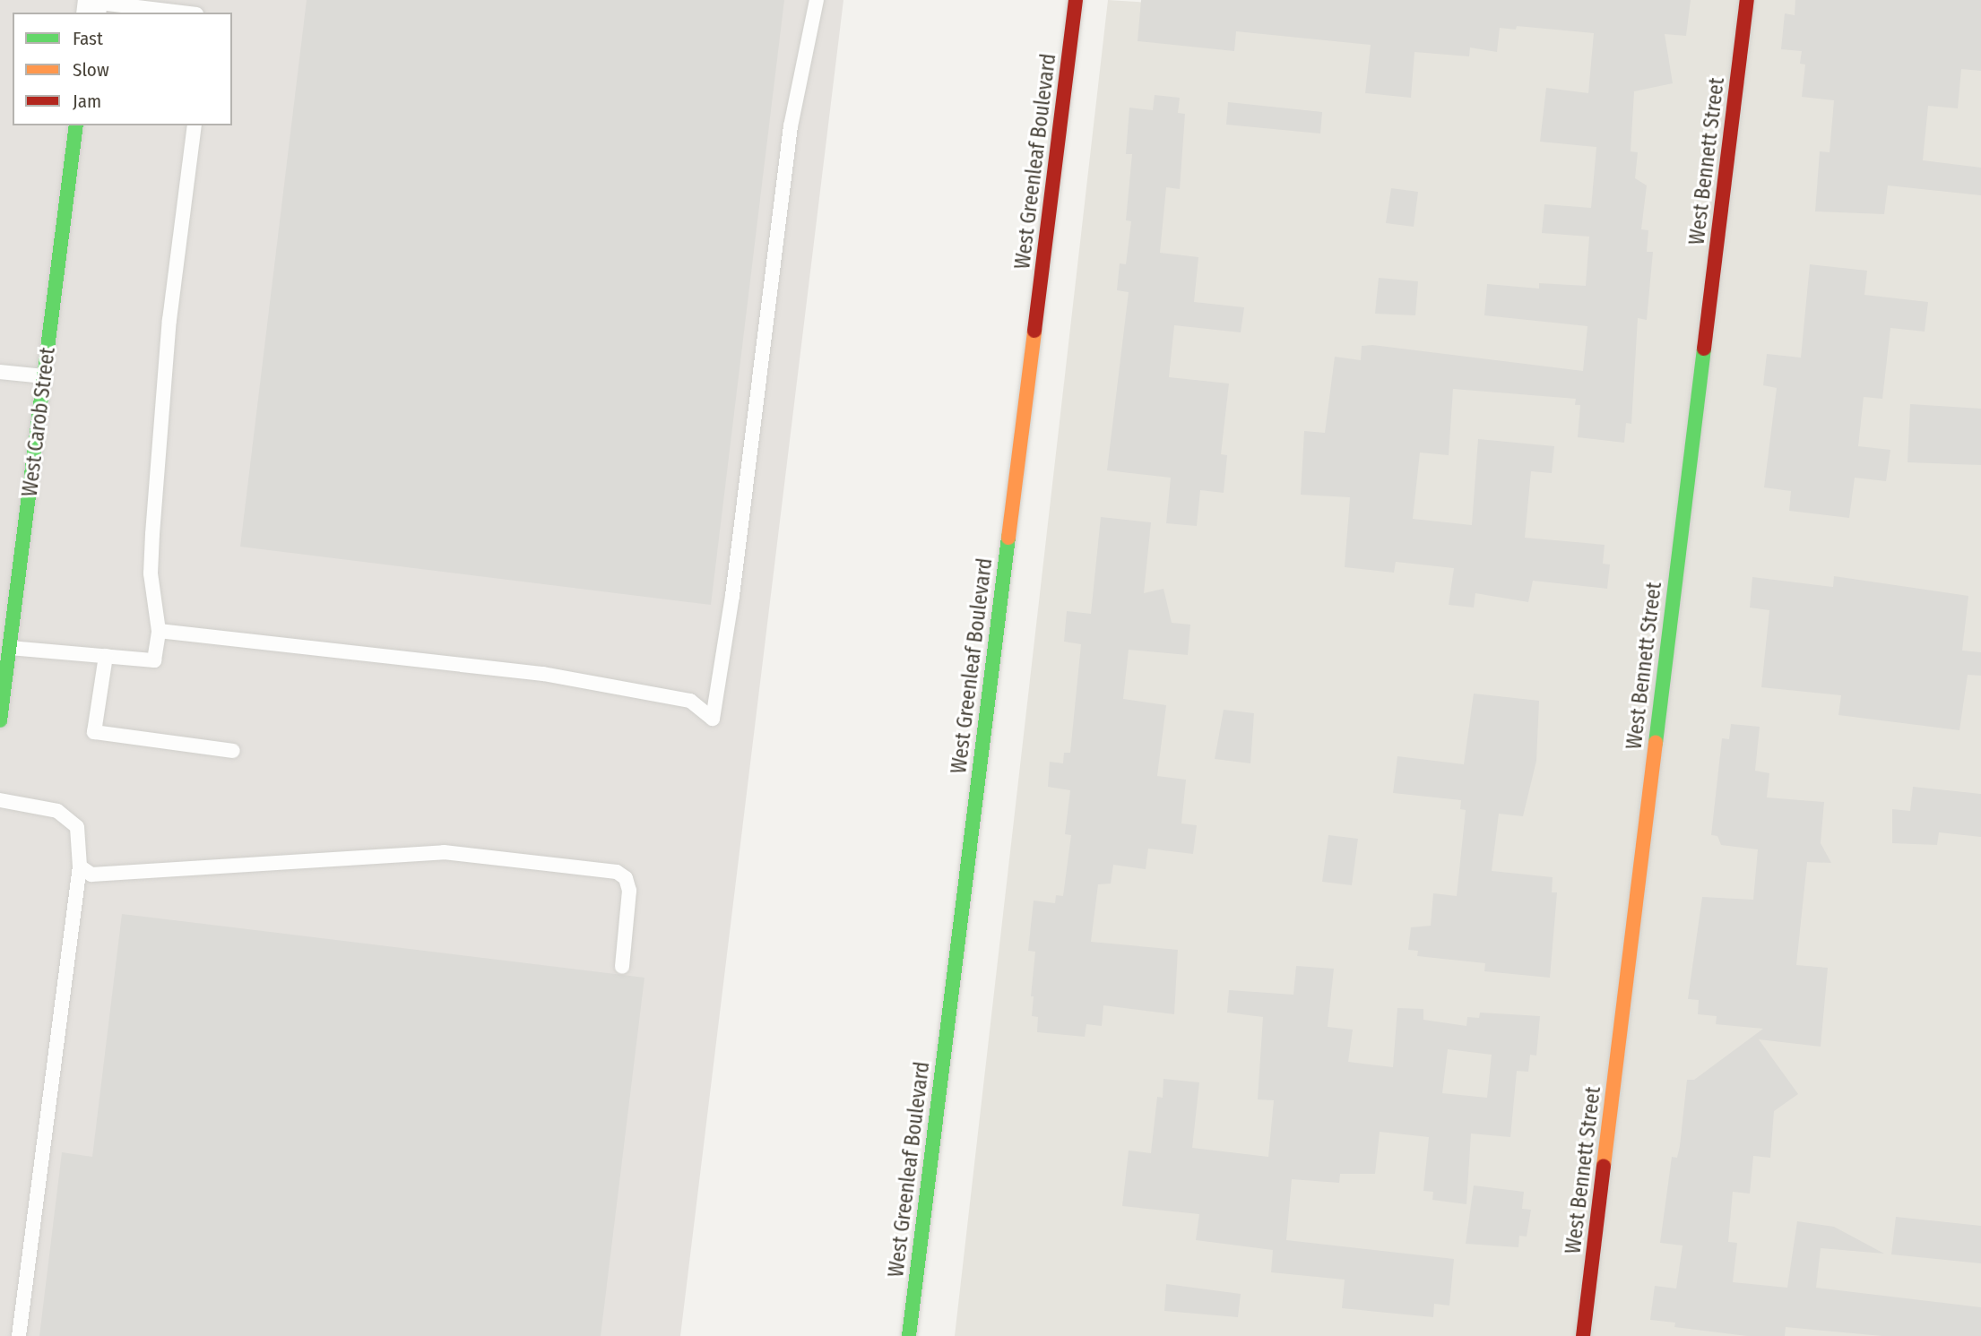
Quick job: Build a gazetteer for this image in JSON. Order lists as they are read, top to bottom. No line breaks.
{"streets":{"street":["West Greenleaf Boulevard","West Bennett Street","West Carob Street"]},"legend":["Fast","Slow","Jam"]}
